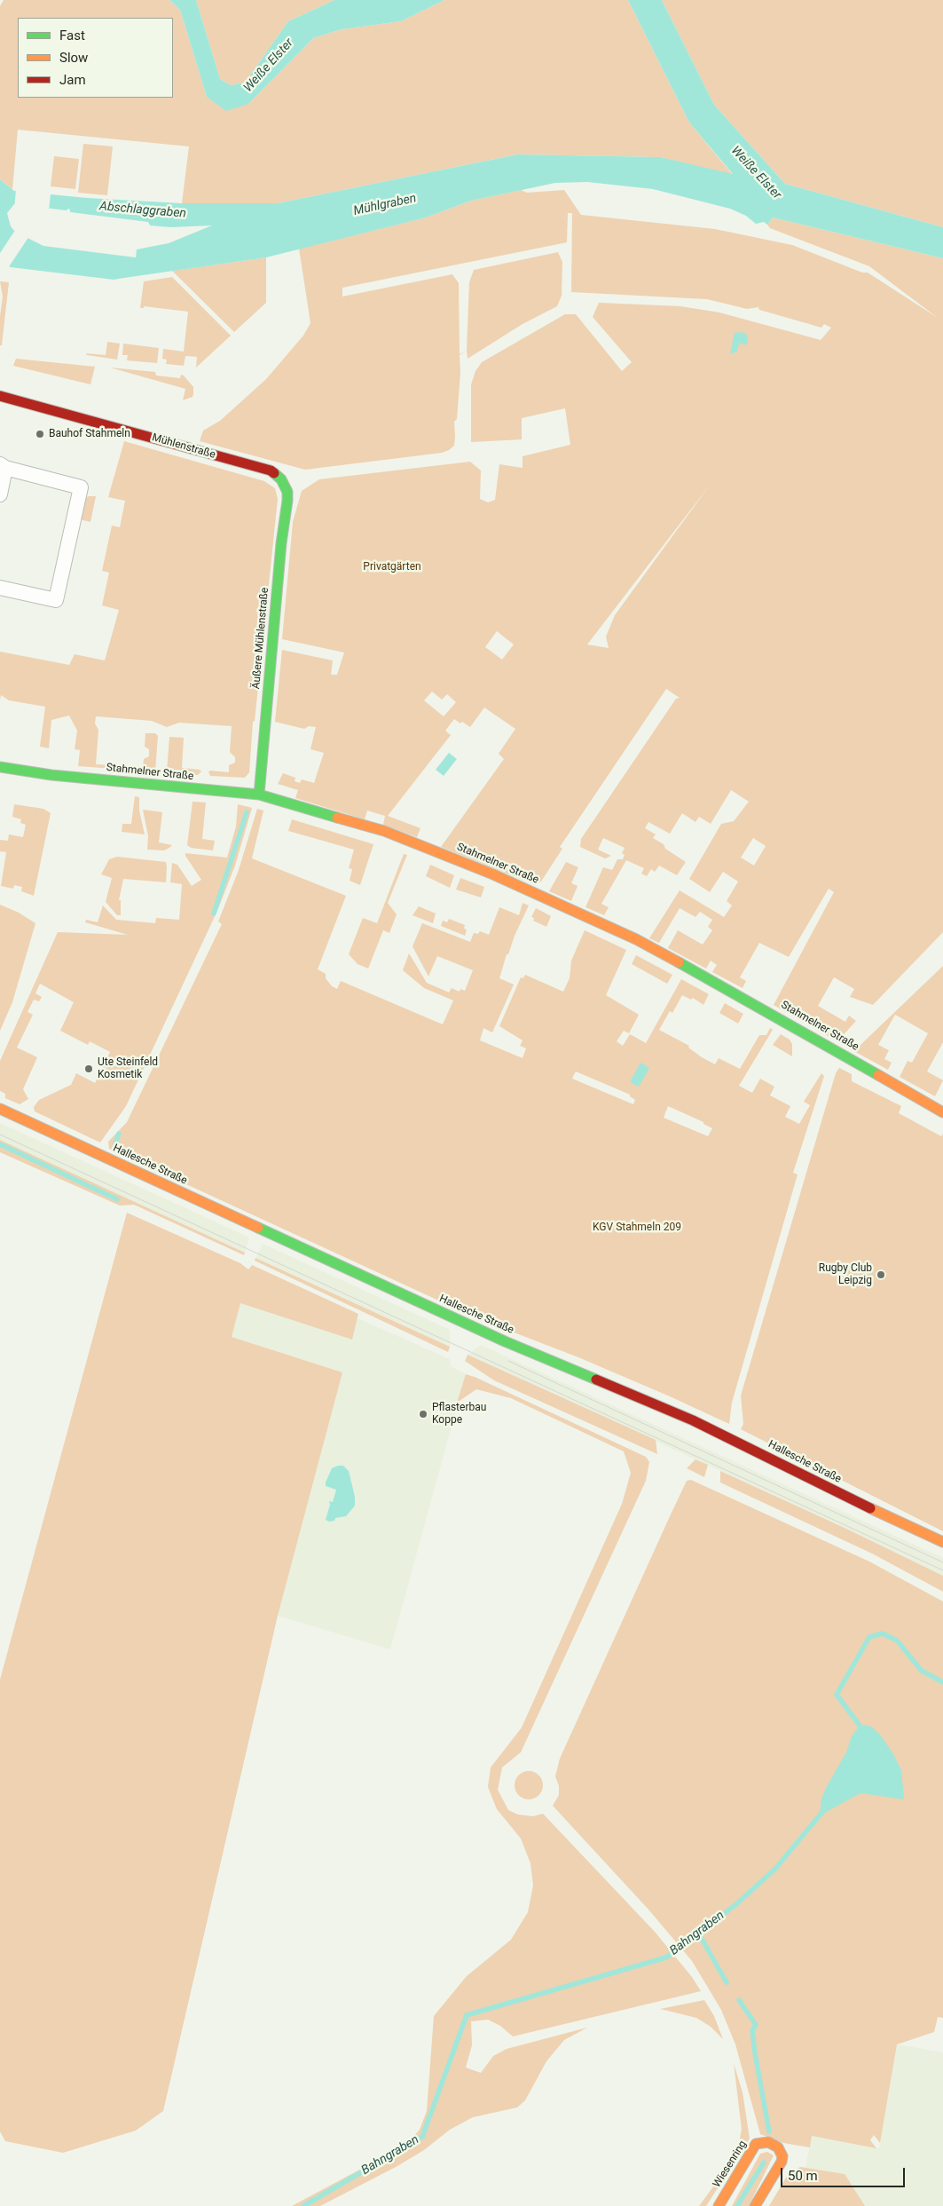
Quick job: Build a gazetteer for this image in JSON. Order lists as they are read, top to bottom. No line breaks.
{"streets":{"street":["Mühlenstraße","Äußere Mühlenstraße","Stahmelner Straße","Hallesche Straße","Wiesenring"]},"crossings":[["Mühlenstraße","Äußere Mühlenstraße"],["Äußere Mühlenstraße","Stahmelner Straße"]],"water":["Weiße Elster","Mühlgraben","Abschlaggraben","Bahngraben"],"parks":["Privatgärten","KGV Stahmeln 209"],"places":["Bauhof Stahmeln","Ute Steinfeld Kosmetik","Rugby Club Leipzig","Pflasterbau Koppe"],"legend":["Fast","Slow","Jam"],"scale_bar":"50 m"}
